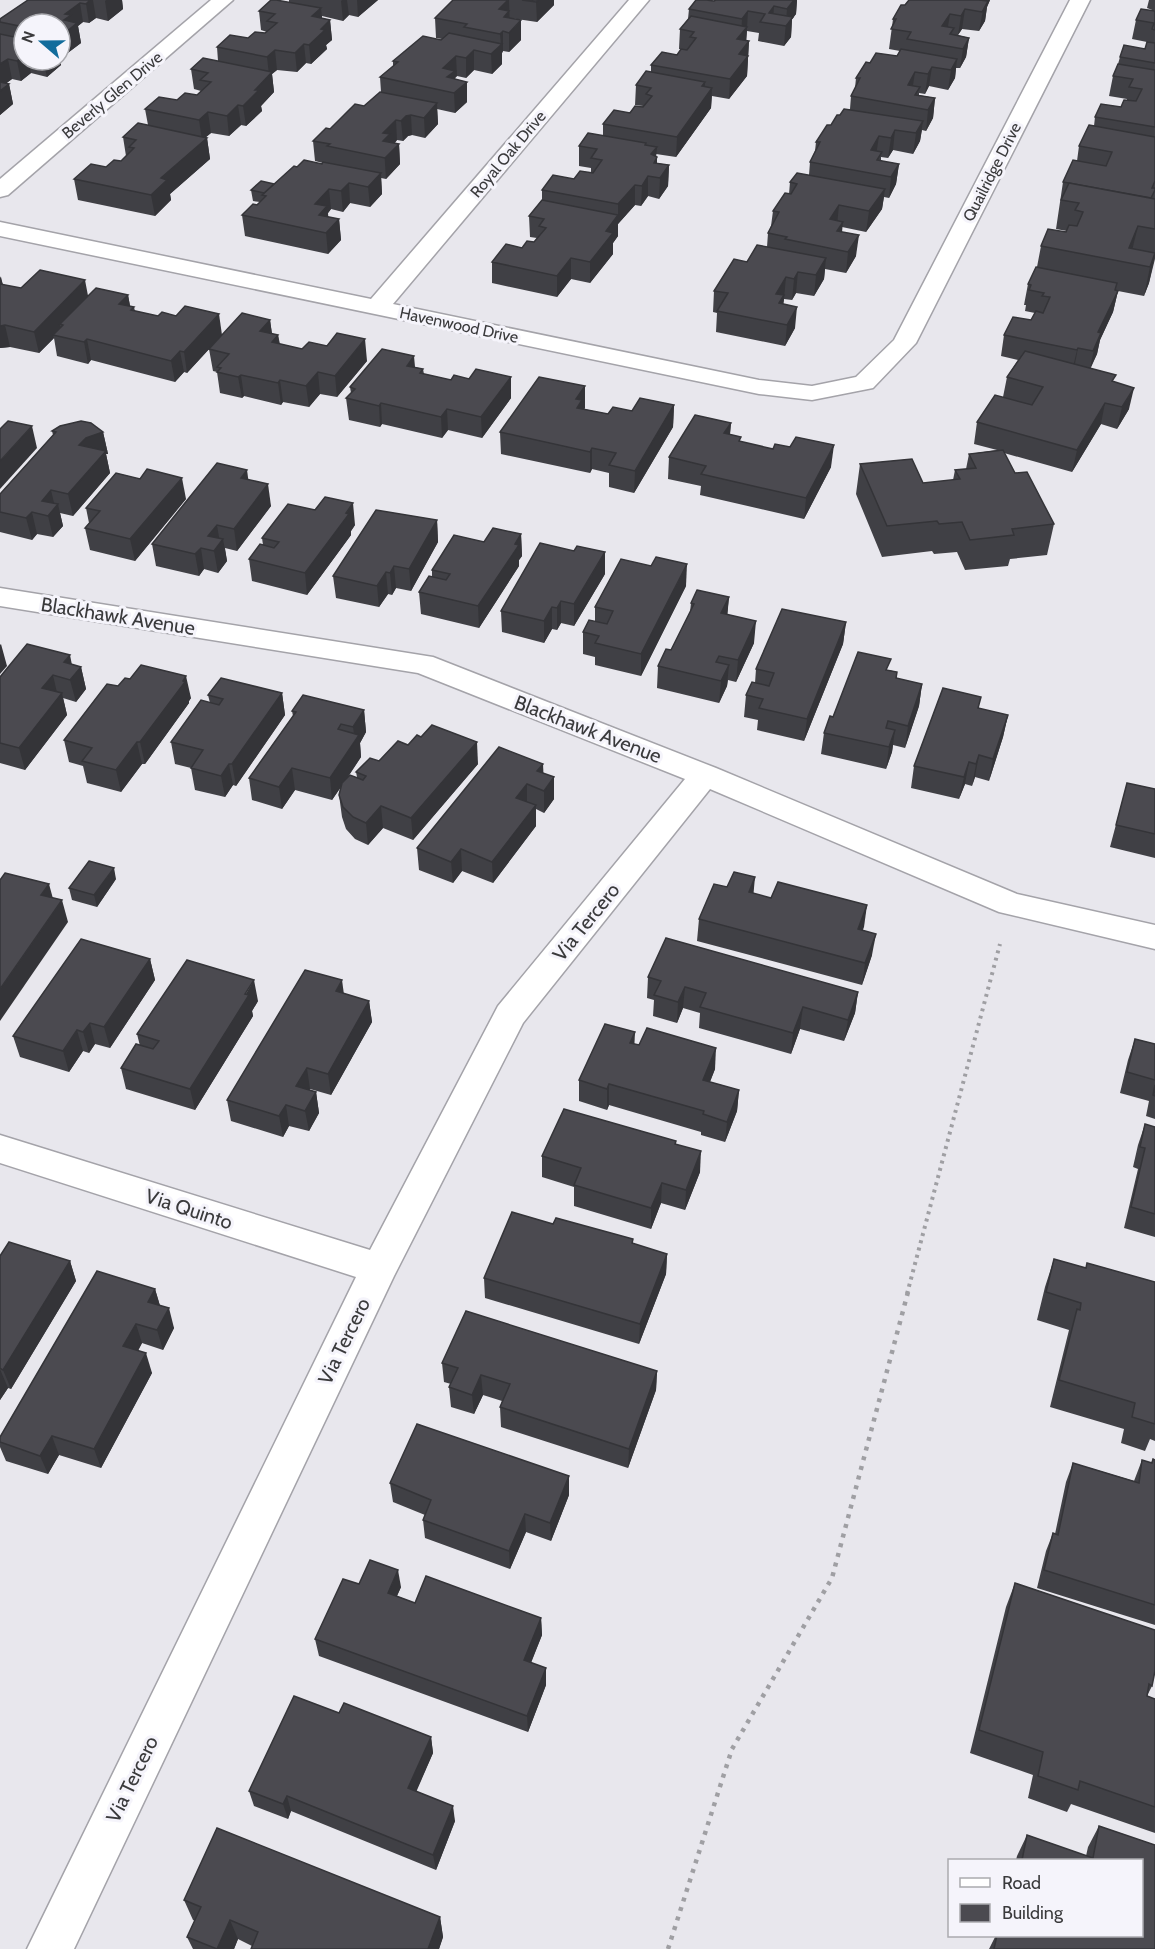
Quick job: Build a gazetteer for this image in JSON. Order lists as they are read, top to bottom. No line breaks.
{"streets":{"street":["Beverly Glen Drive","Royal Oak Drive","Quailridge Drive","Havenwood Drive","Blackhawk Avenue","Via Tercero","Via Quinto"]},"crossings":[["Royal Oak Drive","Havenwood Drive"],["Quailridge Drive","Havenwood Drive"],["Blackhawk Avenue","Via Tercero"],["Via Tercero","Via Quinto"]],"legend":["Road","Building"],"north":"left"}
